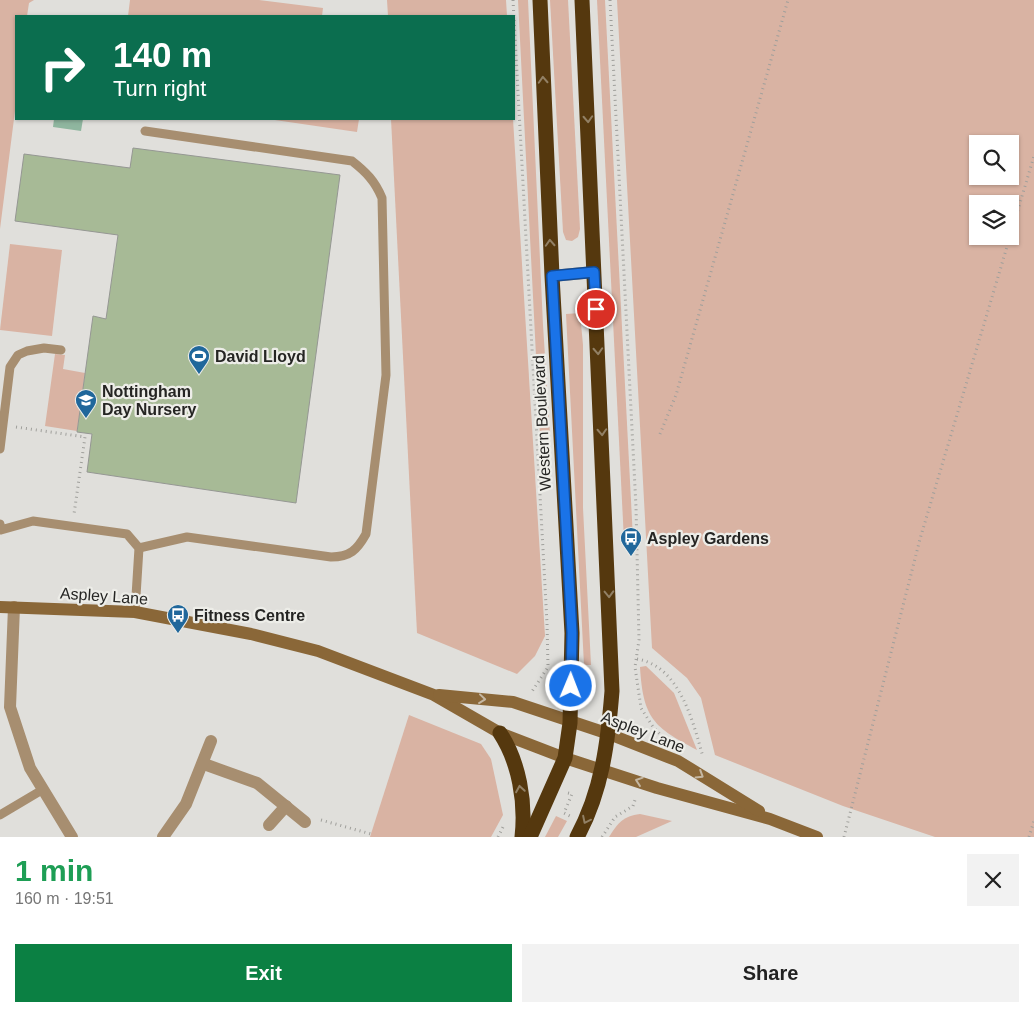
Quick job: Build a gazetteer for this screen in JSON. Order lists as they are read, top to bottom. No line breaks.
{"streets":{"highway":["Western Boulevard"],"main road":["Aspley Lane"]},"crossings":[["Western Boulevard","Aspley Lane"]],"places":{"sports":["David Lloyd"],"school or university":["Nottingham Day Nursery"],"bus stop":["Aspley Gardens","Fitness Centre"]},"page":{"turn":["140 m","Turn right"],"heading":["1 min","160 m · 19:51"],"buttons":["Exit","Share"]}}
